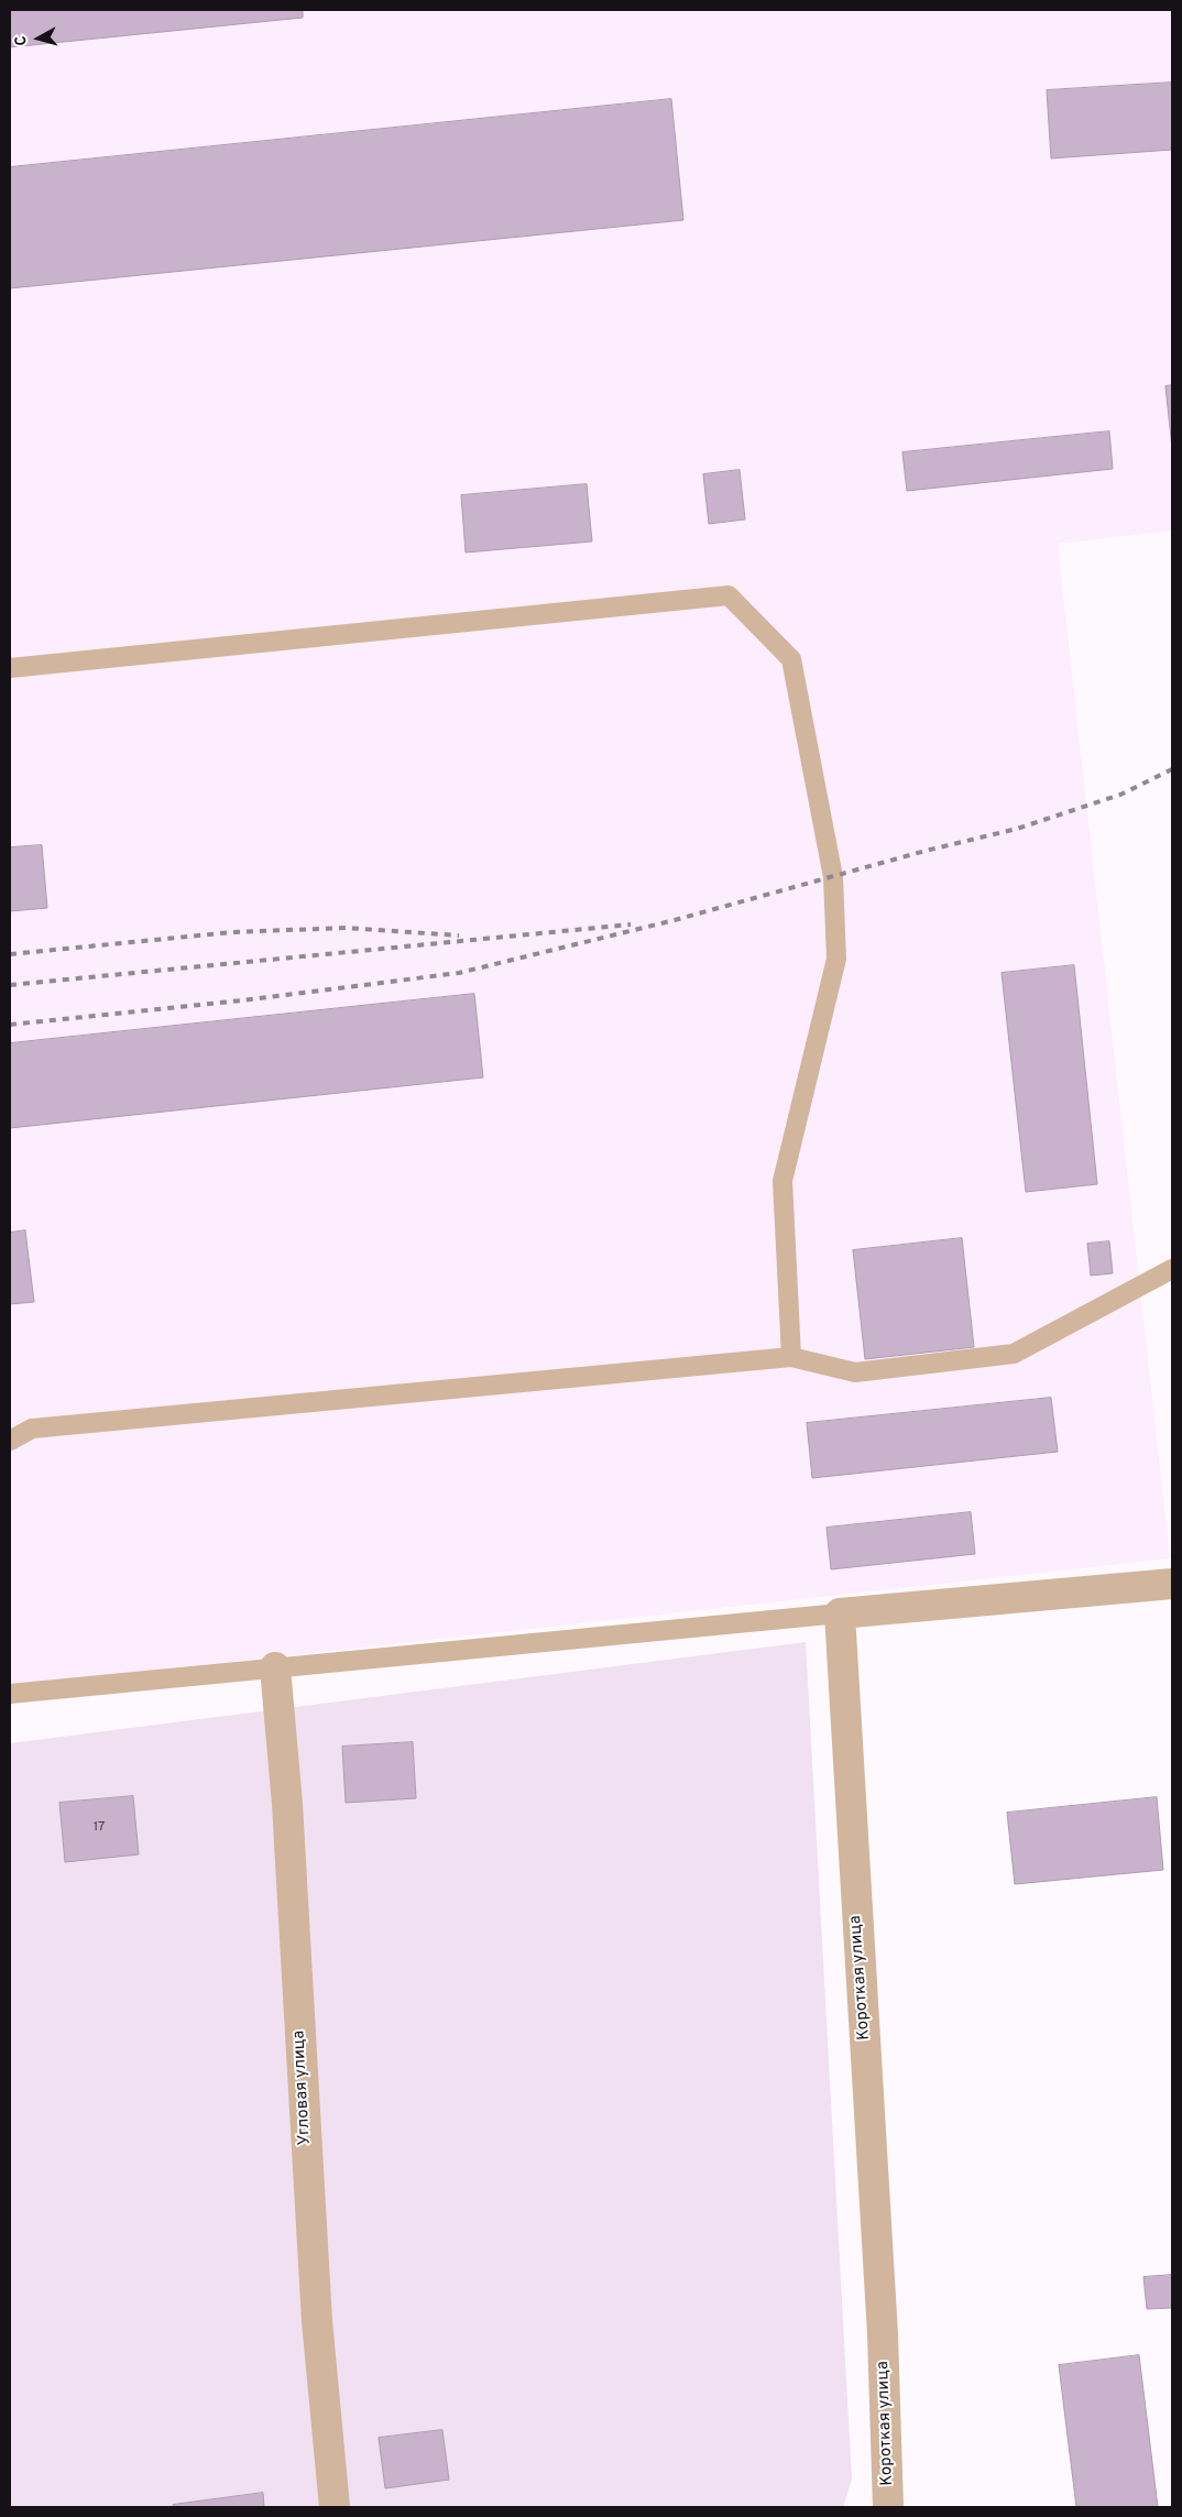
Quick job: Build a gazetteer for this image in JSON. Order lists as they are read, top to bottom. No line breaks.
{"streets":{"street":["Короткая улица","Угловая улица"]},"house_numbers":["17"],"north":"left"}
